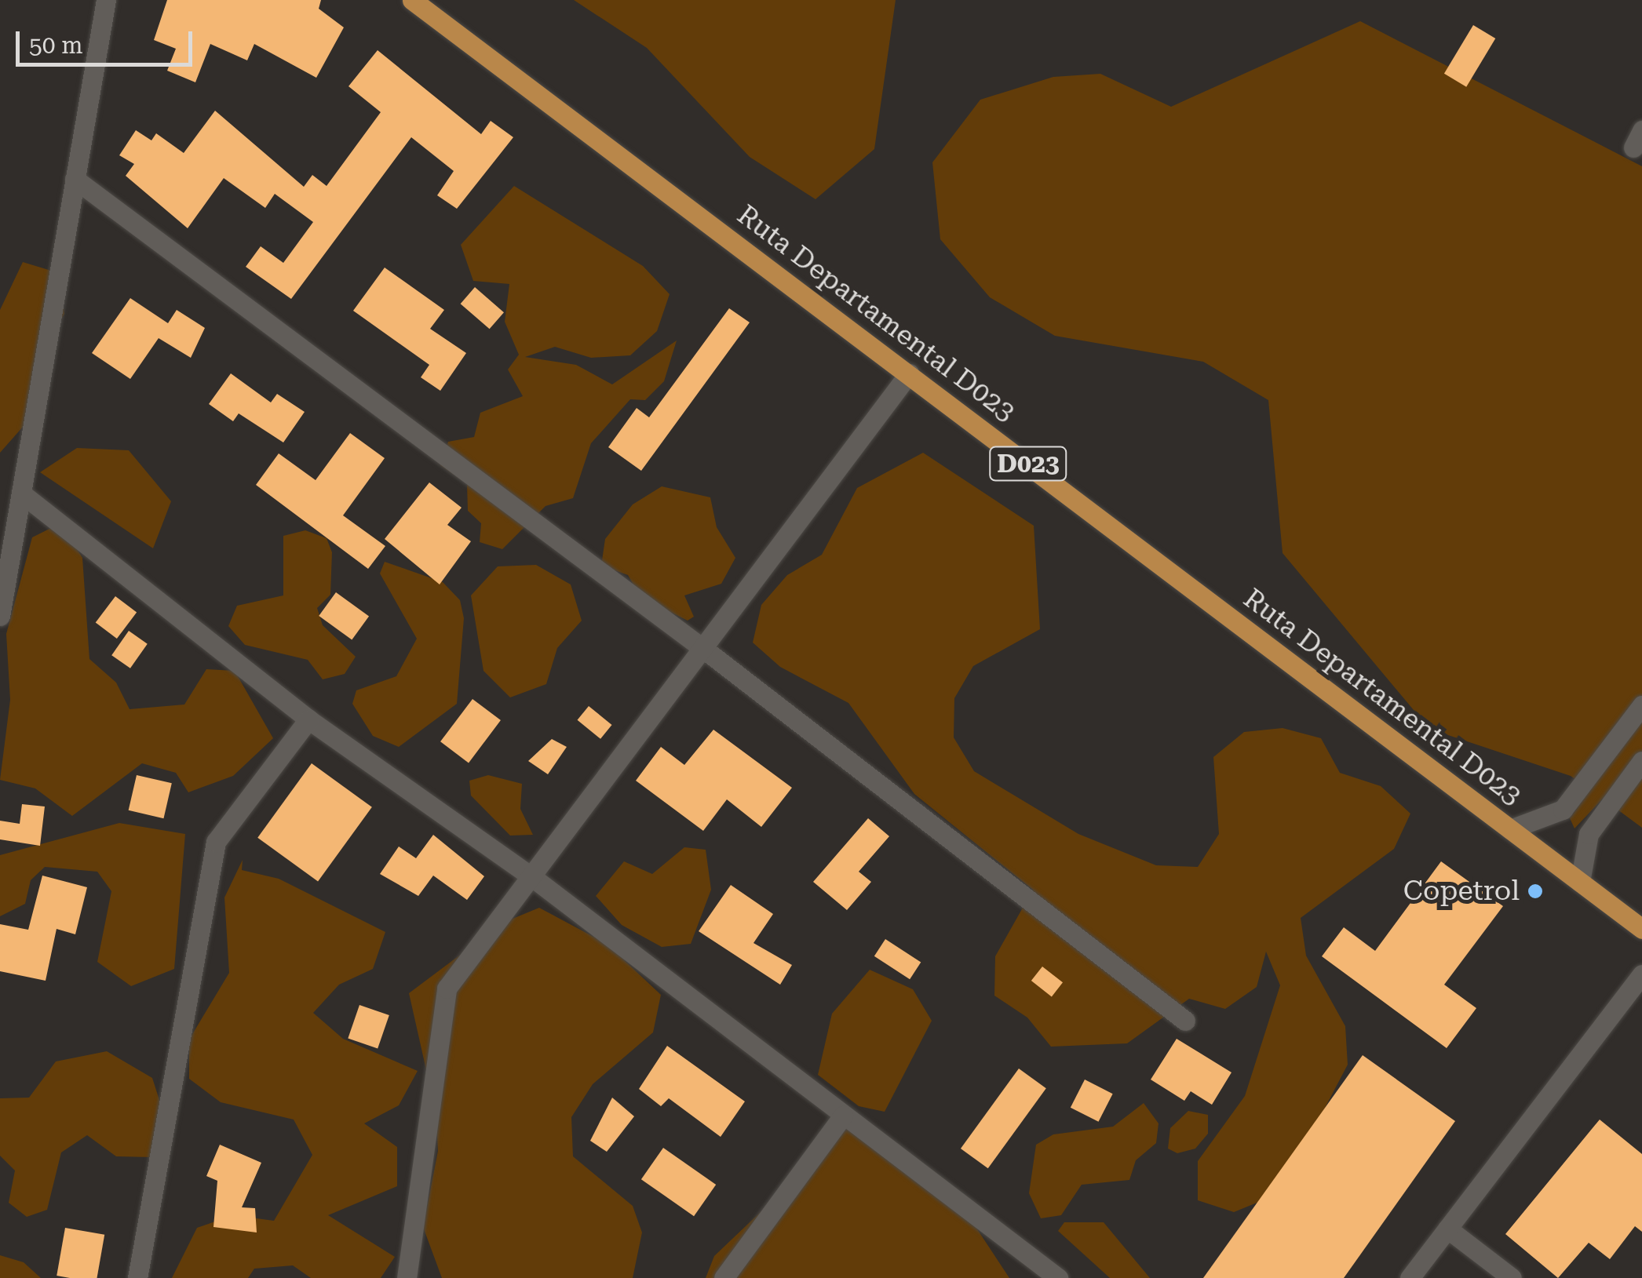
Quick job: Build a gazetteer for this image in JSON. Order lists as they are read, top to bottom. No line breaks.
{"streets":{"main road":["Ruta Departamental D023","D023"]},"places":["Copetrol"],"scale_bar":"50 m"}
